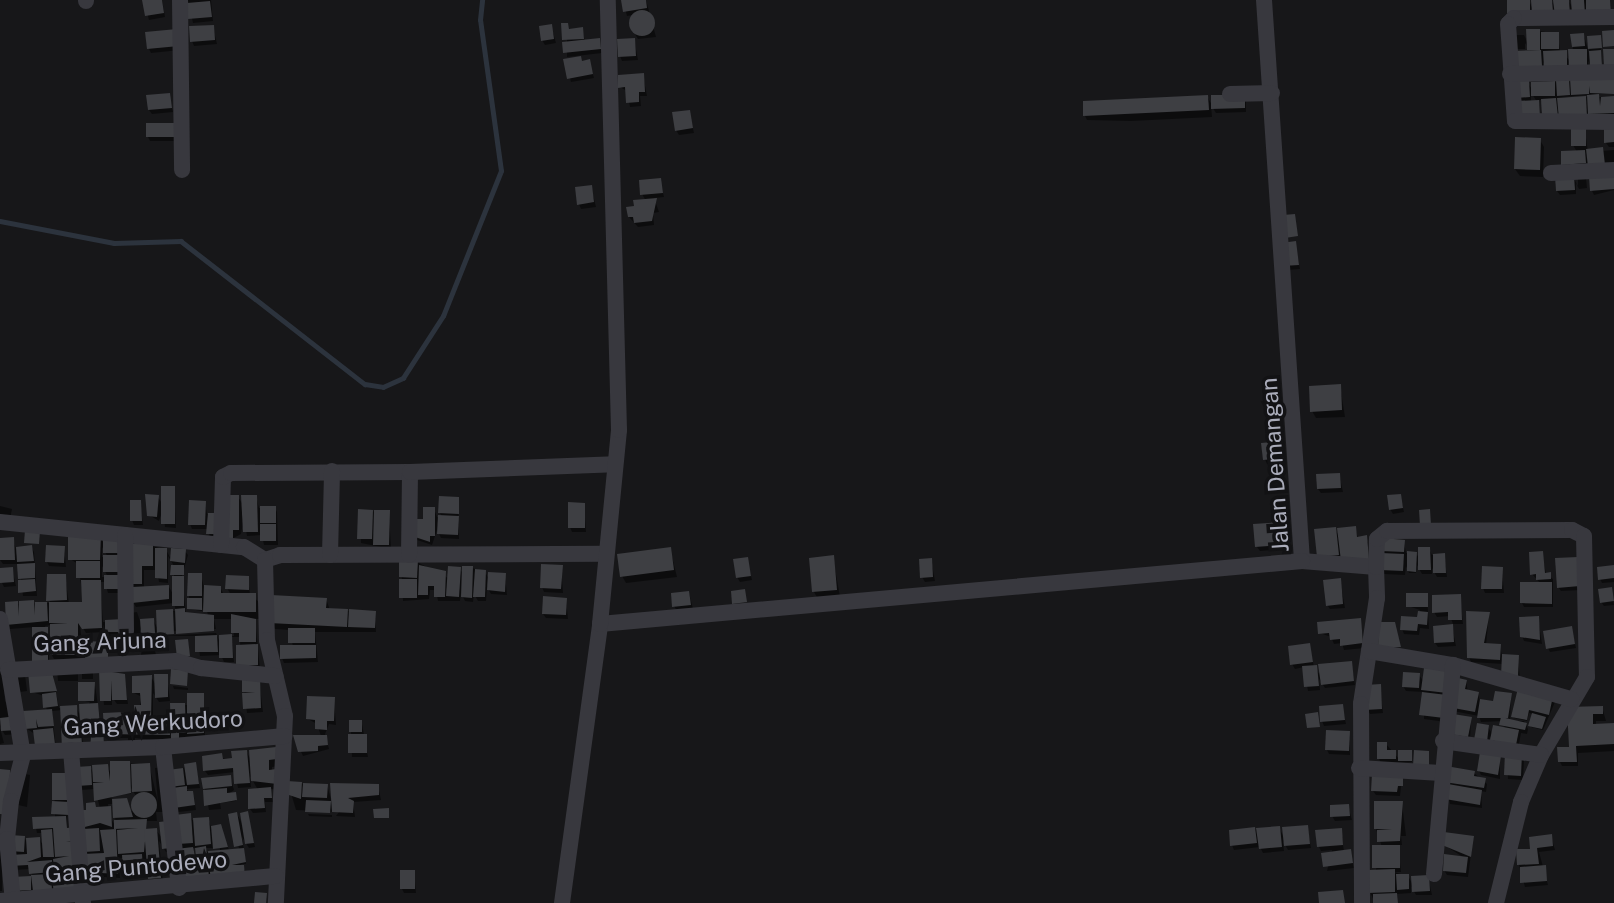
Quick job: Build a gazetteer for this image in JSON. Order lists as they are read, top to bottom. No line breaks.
{"streets":{"street":["Jalan Demangan","Gang Arjuna","Gang Werkudoro","Gang Puntodewo"]}}
